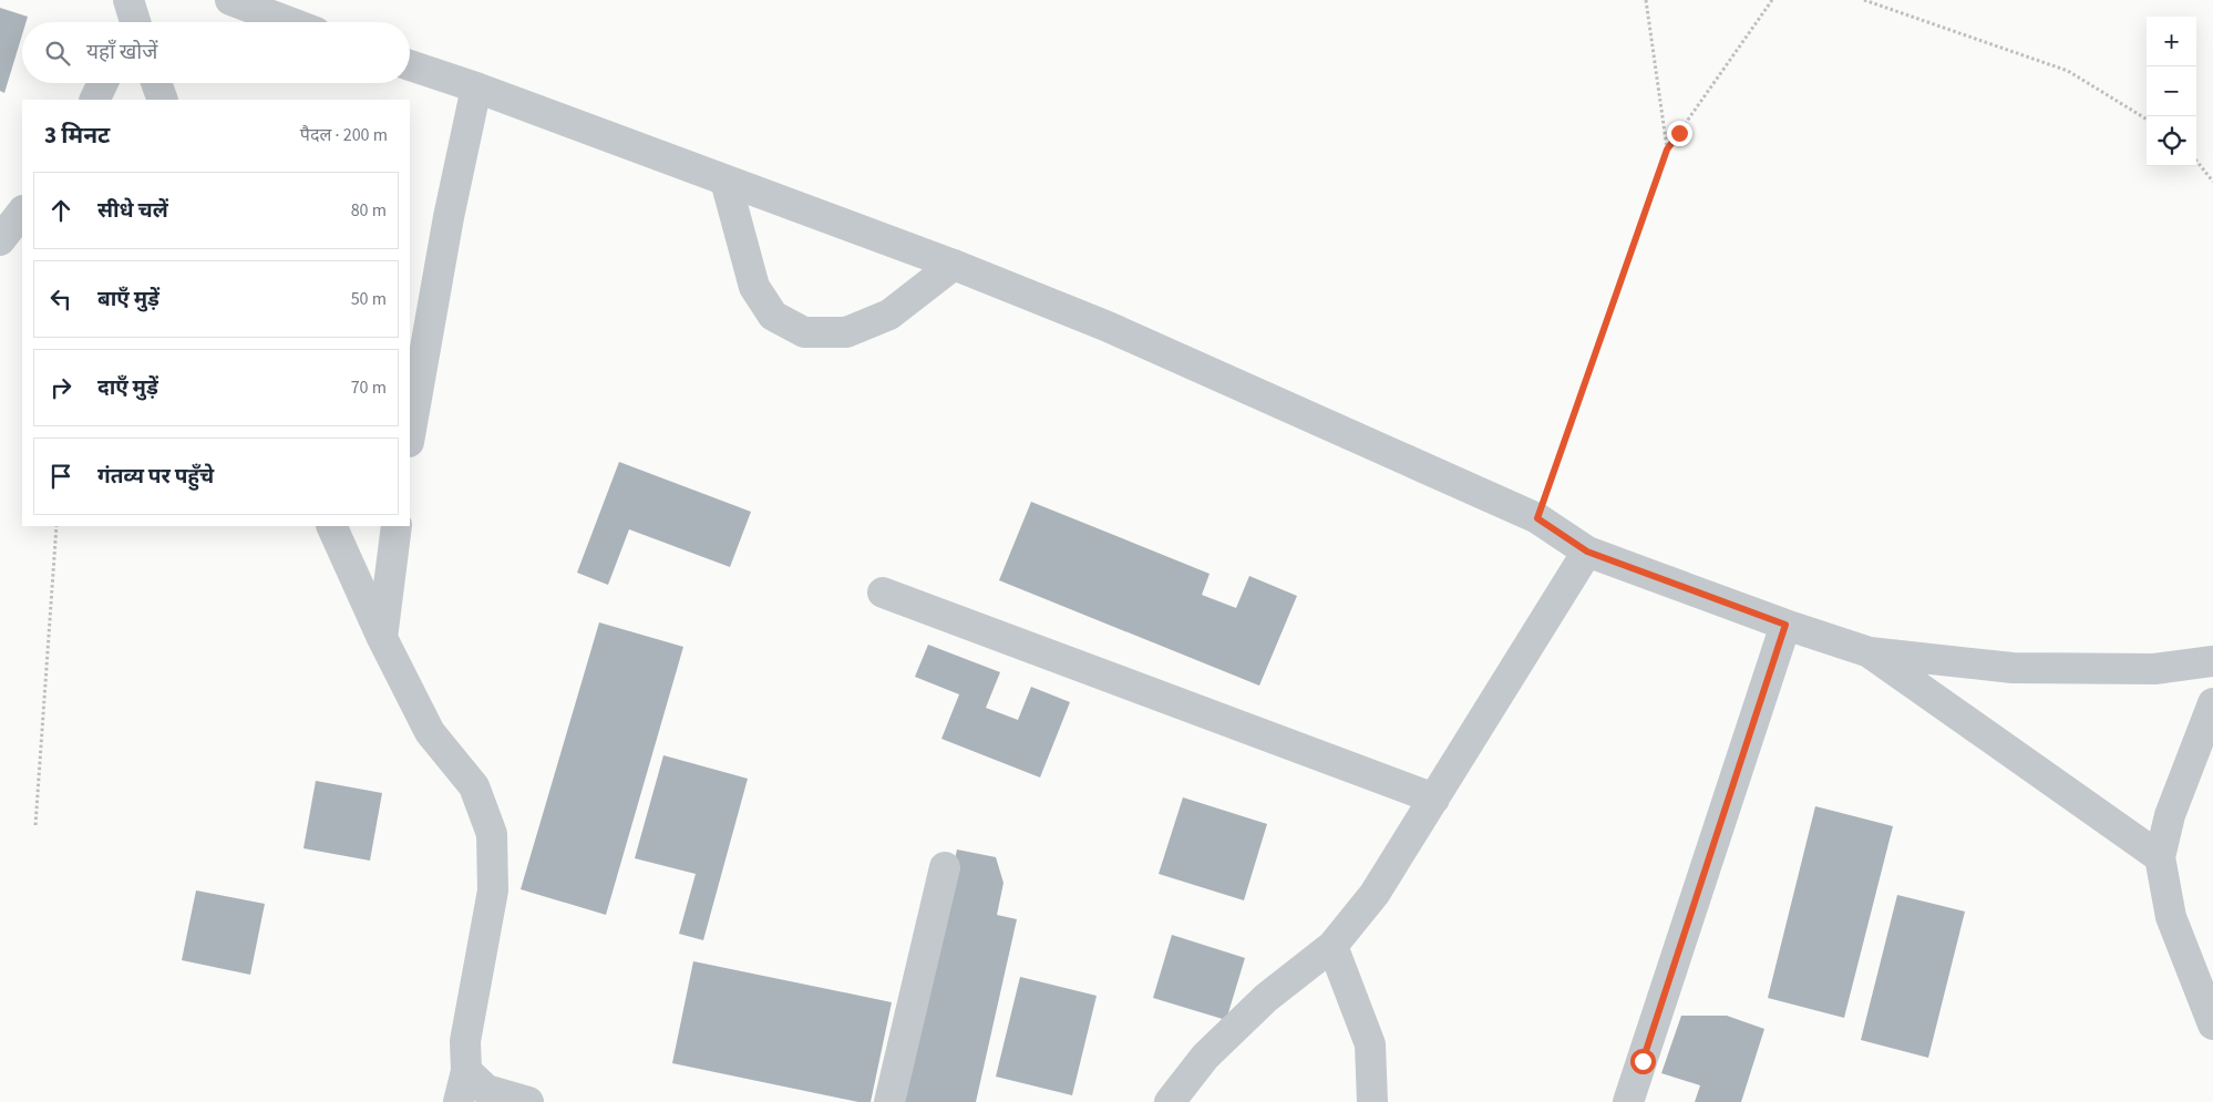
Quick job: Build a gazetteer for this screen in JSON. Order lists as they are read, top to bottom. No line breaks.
{"page":{"map_buttons":["+","−"],"search":"यहाँ खोजें","heading":["3 मिनट","पैदल · 200 m"],"list":[["सीधे चलें","80 m"],["बाएँ मुड़ें","50 m"],["दाएँ मुड़ें","70 m"],"गंतव्य पर पहुँचे"]}}
